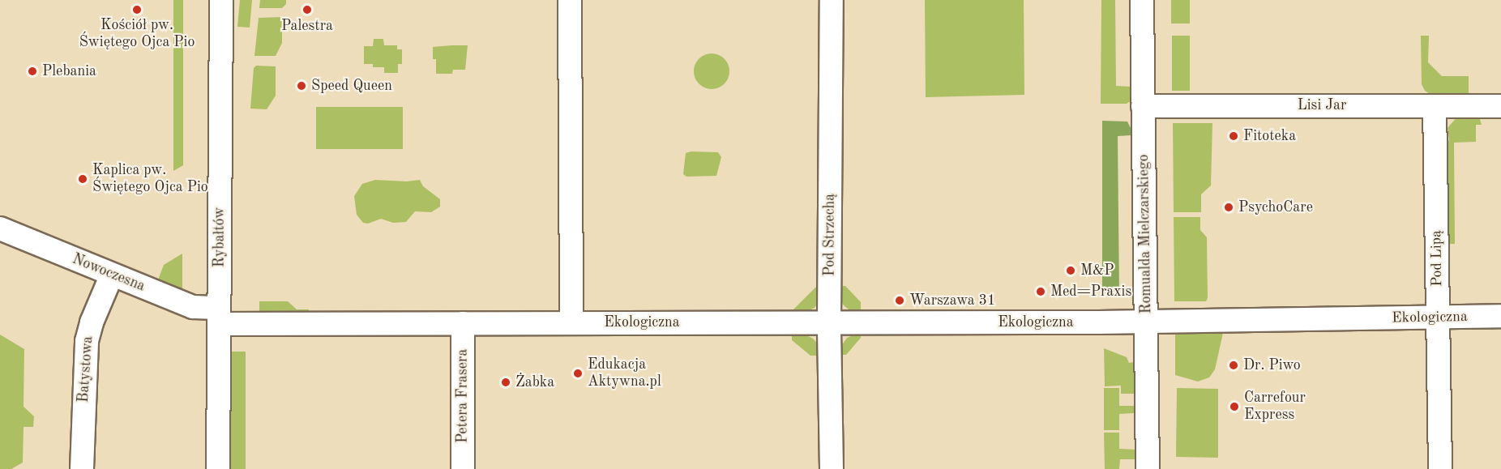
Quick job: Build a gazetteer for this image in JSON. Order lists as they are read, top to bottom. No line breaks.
{"streets":{"street":["Lisi Jar","Romualda Mielczarskiego","Pod Strzechą","Rybałtów","Pod Lipą","Nowoczesna","Ekologiczna","Batystowa","Petera Frasera"]},"crossings":[["Lisi Jar","Romualda Mielczarskiego"],["Lisi Jar","Pod Lipą"],["Romualda Mielczarskiego","Ekologiczna"],["Pod Strzechą","Ekologiczna"],["Rybałtów","Nowoczesna"],["Rybałtów","Ekologiczna"],["Pod Lipą","Ekologiczna"],["Nowoczesna","Ekologiczna"],["Nowoczesna","Batystowa"],["Ekologiczna","Petera Frasera"]],"places":["Kościół pw. Świętego Ojca Pio","Palestra","Plebania","Speed Queen","Fitoteka","Kaplica pw. Świętego Ojca Pio","PsychoCare","M&P","Med=Praxis","Warszawa 31","Dr. Piwo","Edukacja Aktywna.pl","Żabka","Carrefour Express"]}
